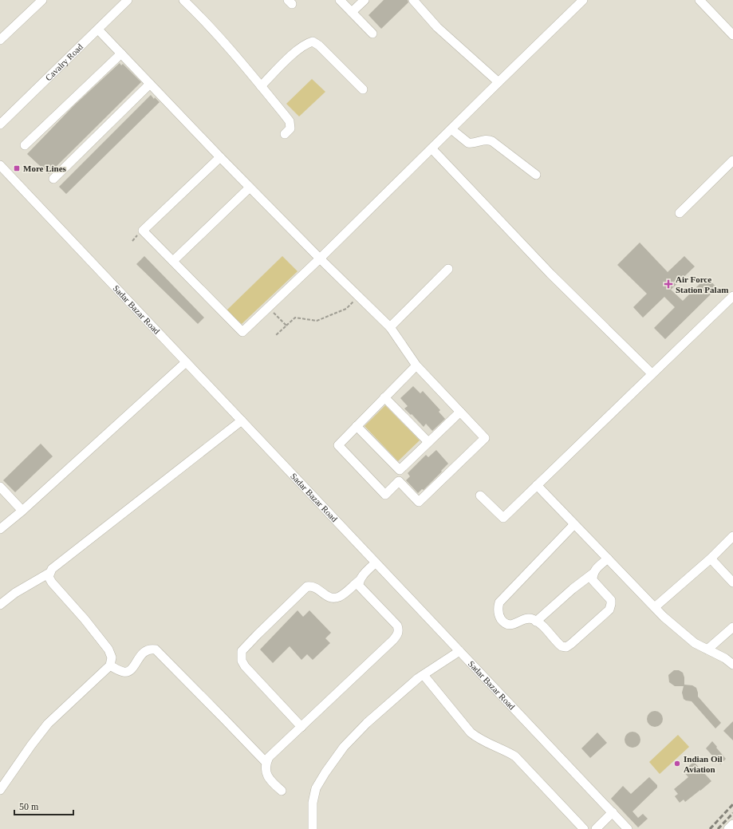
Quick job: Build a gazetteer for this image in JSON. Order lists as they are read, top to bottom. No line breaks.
{"streets":{"street":["Cavalry Road","Sadar Bazar Road"]},"places":{"transit":["More Lines"],"health":["Air Force Station Palam"],"other":["Indian Oil Aviation"]},"scale_bar":"50 m"}
